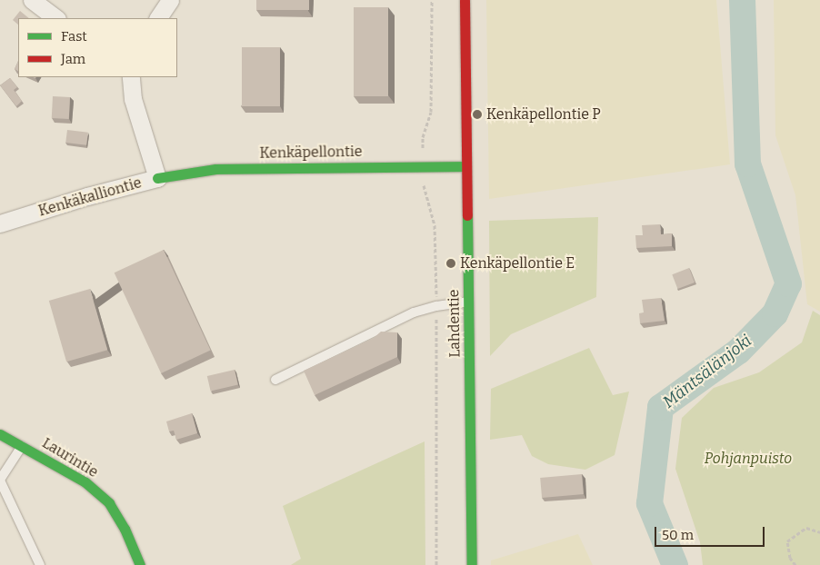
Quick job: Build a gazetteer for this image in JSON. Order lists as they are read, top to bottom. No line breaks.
{"streets":{"main road":["Kenkäpellontie","Lahdentie","Laurintie"],"street":["Kenkäkalliontie"]},"crossings":[["Kenkäpellontie","Kenkäkalliontie"],["Kenkäpellontie","Lahdentie"]],"water":["Mäntsälänjoki"],"parks":["Pohjanpuisto"],"places":["Kenkäpellontie P","Kenkäpellontie E"],"legend":["Fast","Jam"],"scale_bar":"50 m"}
